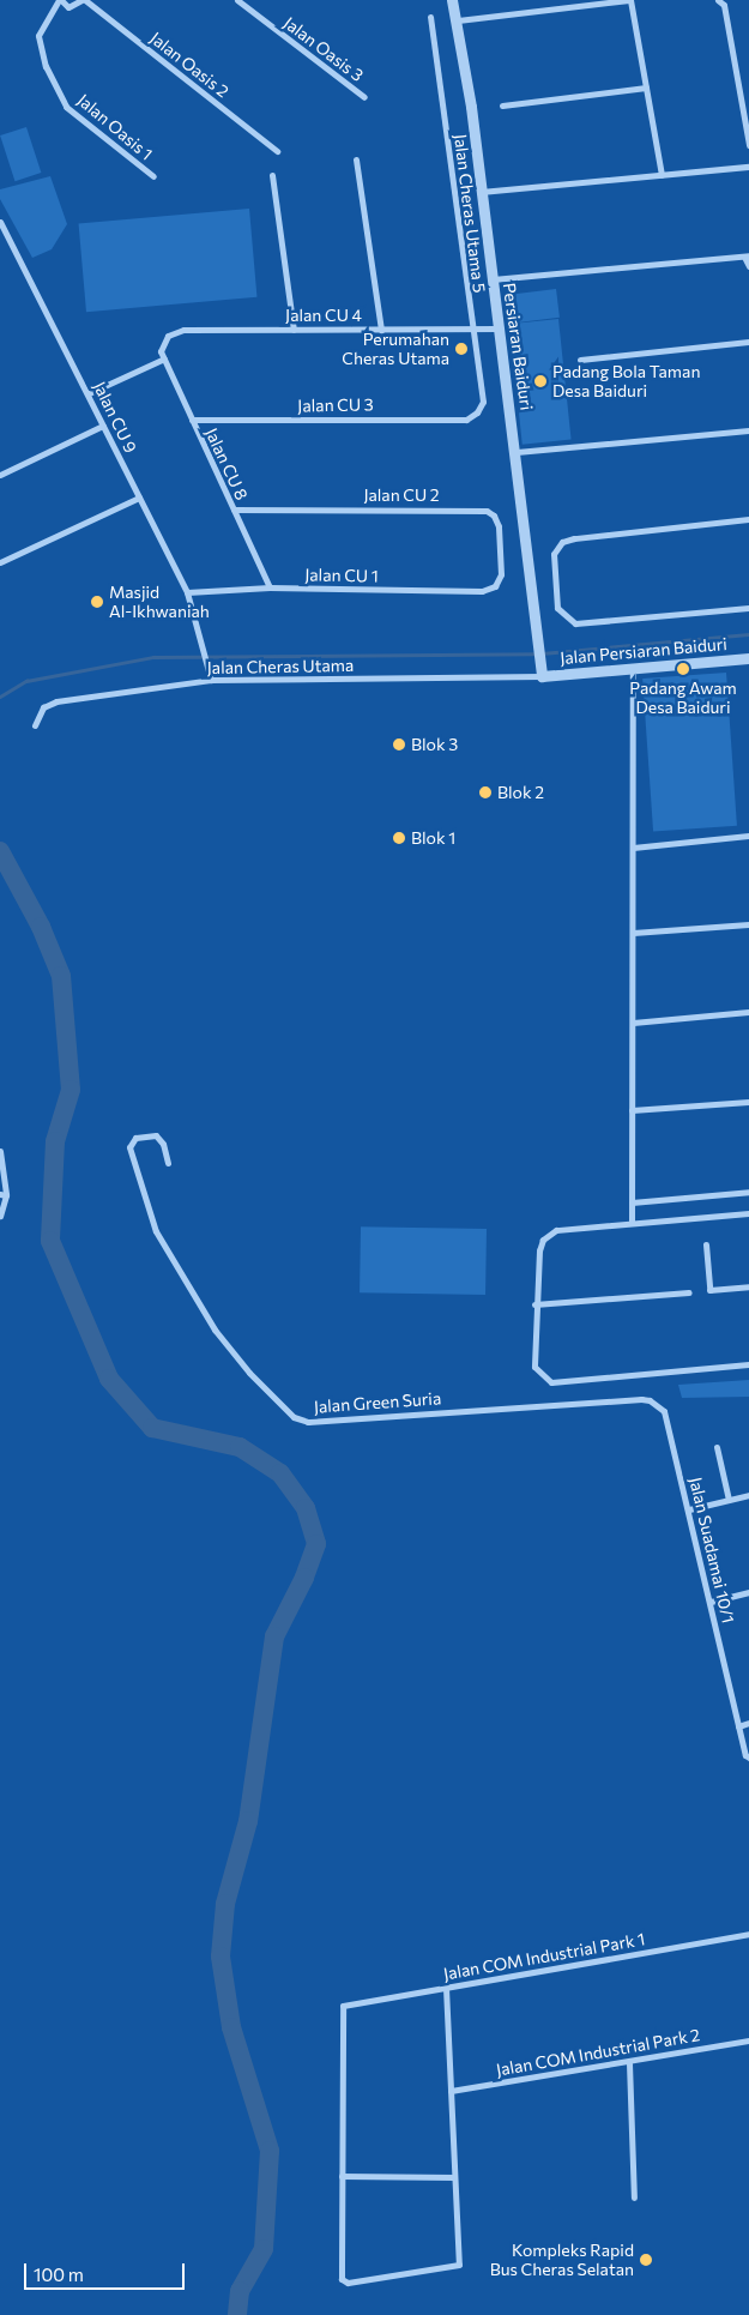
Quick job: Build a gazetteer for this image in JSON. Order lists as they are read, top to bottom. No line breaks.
{"streets":{"street":["Jalan Oasis 3","Jalan Oasis 2","Jalan Oasis 1","Jalan Cheras Utama 5","Jalan CU 4","Persiaran Baiduri","Jalan CU 3","Jalan CU 9","Jalan CU 8","Jalan CU 2","Jalan CU 1","Jalan Persiaran Baiduri","Jalan Cheras Utama","Jalan Green Suria","Jalan Suadamai 10/1","Jalan COM Industrial Park 1","Jalan COM Industrial Park 2"]},"crossings":[["Jalan Cheras Utama 5","Jalan CU 4"],["Jalan Cheras Utama 5","Jalan CU 3"],["Jalan CU 4","Persiaran Baiduri"],["Jalan CU 4","Jalan CU 8"],["Persiaran Baiduri","Jalan Persiaran Baiduri"],["Persiaran Baiduri","Jalan Cheras Utama"],["Jalan CU 3","Jalan CU 8"],["Jalan CU 9","Jalan CU 1"],["Jalan CU 9","Jalan Cheras Utama"],["Jalan CU 8","Jalan CU 2"],["Jalan CU 8","Jalan CU 1"],["Jalan CU 2","Jalan CU 1"],["Jalan Persiaran Baiduri","Jalan Cheras Utama"],["Jalan Green Suria","Jalan Suadamai 10/1"]],"places":["Perumahan Cheras Utama","Padang Bola Taman Desa Baiduri","Masjid Al-Ikhwaniah","Padang Awam Desa Baiduri","Blok 3","Blok 2","Blok 1","Kompleks Rapid Bus Cheras Selatan"],"scale_bar":"100 m"}
